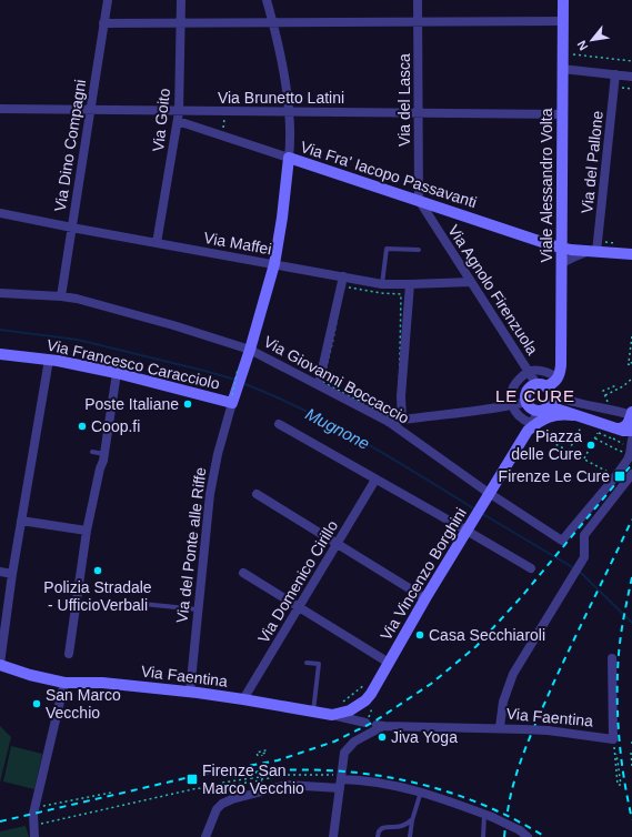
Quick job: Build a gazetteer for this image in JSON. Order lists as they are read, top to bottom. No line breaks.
{"streets":{"street":["Via Brunetto Latini","Via del Lasca","Via Goito","Via Dino Compagni","Via del Pallone","Via Fra' Iacopo Passavanti","Viale Alessandro Volta","Via Maffei","Via Agnolo Firenzuola","Via Francesco Caracciolo","Via Giovanni Boccaccio","Via del Ponte alle Riffe","Via Vincenzo Borghini","Via Domenico Cirillo","Via Faentina"]},"crossings":[["Via Brunetto Latini","Via del Lasca"],["Via Brunetto Latini","Via Goito"],["Via Brunetto Latini","Via Dino Compagni"],["Via Brunetto Latini","Via Fra' Iacopo Passavanti"],["Via Brunetto Latini","Viale Alessandro Volta"],["Via del Lasca","Via Fra' Iacopo Passavanti"],["Via del Lasca","Via Agnolo Firenzuola"],["Via Goito","Via Fra' Iacopo Passavanti"],["Via Goito","Via Maffei"],["Via Dino Compagni","Via Maffei"],["Via Dino Compagni","Via Giovanni Boccaccio"],["Via del Pallone","Via Fra' Iacopo Passavanti"],["Via Fra' Iacopo Passavanti","Viale Alessandro Volta"],["Via Fra' Iacopo Passavanti","Via Agnolo Firenzuola"],["Via Maffei","Via Agnolo Firenzuola"],["Via Francesco Caracciolo","Via del Ponte alle Riffe"],["Via Giovanni Boccaccio","Via Vincenzo Borghini"],["Via del Ponte alle Riffe","Via Faentina"],["Via Vincenzo Borghini","Via Faentina"],["Via Domenico Cirillo","Via Faentina"]],"districts":["LE CURE"],"water":["Mugnone"],"places":{"other":["Poste Italiane","Coop.fi","Piazza delle Cure","Polizia Stradale - UfficioVerbali","Casa Secchiaroli","San Marco Vecchio","Jiva Yoga"],"transit":["Firenze Le Cure","Firenze San Marco Vecchio"]},"north":"bottom left"}
